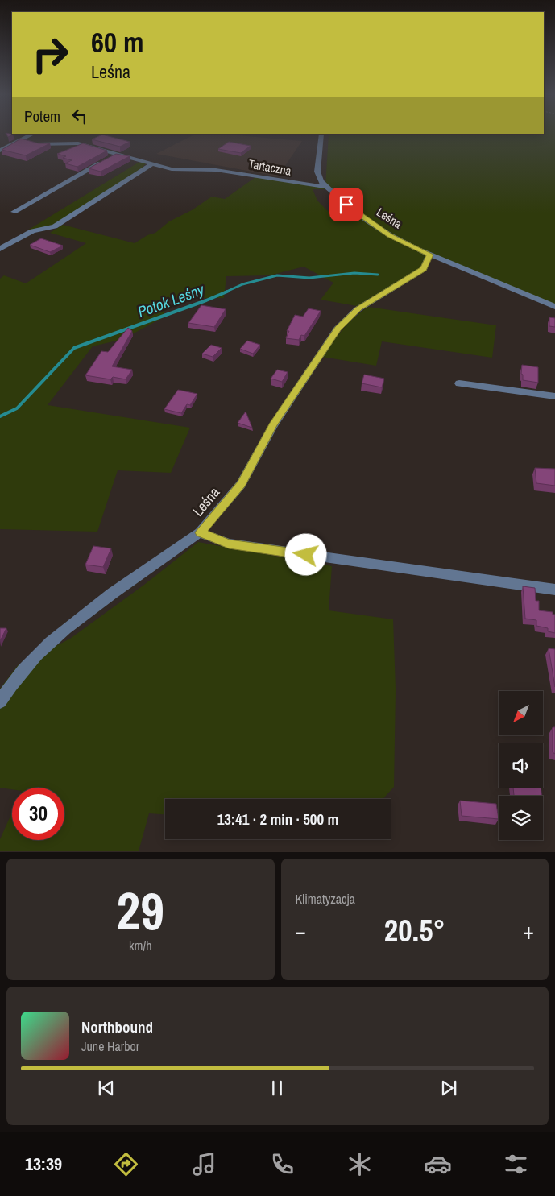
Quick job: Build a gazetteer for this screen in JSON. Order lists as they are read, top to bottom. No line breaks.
{"streets":{"street":["Tartaczna","Leśna"]},"crossings":[["Tartaczna","Leśna"]],"water":["Potok Leśny"],"north":"bottom left","page":{"turn":["60 m","Leśna"],"then":"Potem","limit":"30","trip":"13:41 · 2 min · 500 m","tile":[["29","km/h"],"Klimatyzacja"],"heat":["−","20.5°","+"],"song":["Northbound","June Harbor"],"tabs":"13:39"}}
